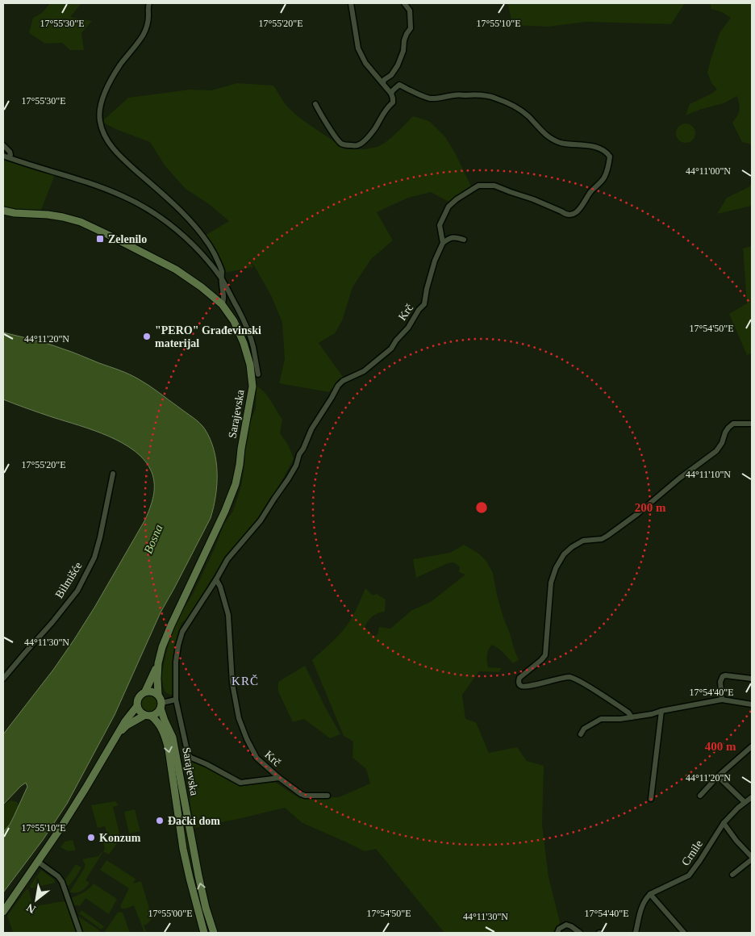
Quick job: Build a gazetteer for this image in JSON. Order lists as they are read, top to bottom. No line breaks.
{"streets":{"main road":["Sarajevska"],"street":["Krč","Bilmišće","Crnile"]},"districts":["KRČ"],"water":["Bosna"],"places":{"transit":["Zelenilo"],"other":["\"PERO\" Građevinski materijal","Đački dom","Konzum"]},"north":"bottom left","coordinates":["17°55'20\"E","17°55'10\"E","17°55'30\"E","44°11'00\"N","17°54'50\"E","44°11'20\"N","44°11'10\"N","44°11'30\"N","17°54'40\"E","17°55'00\"E"],"rings":["200 m","400 m"]}
